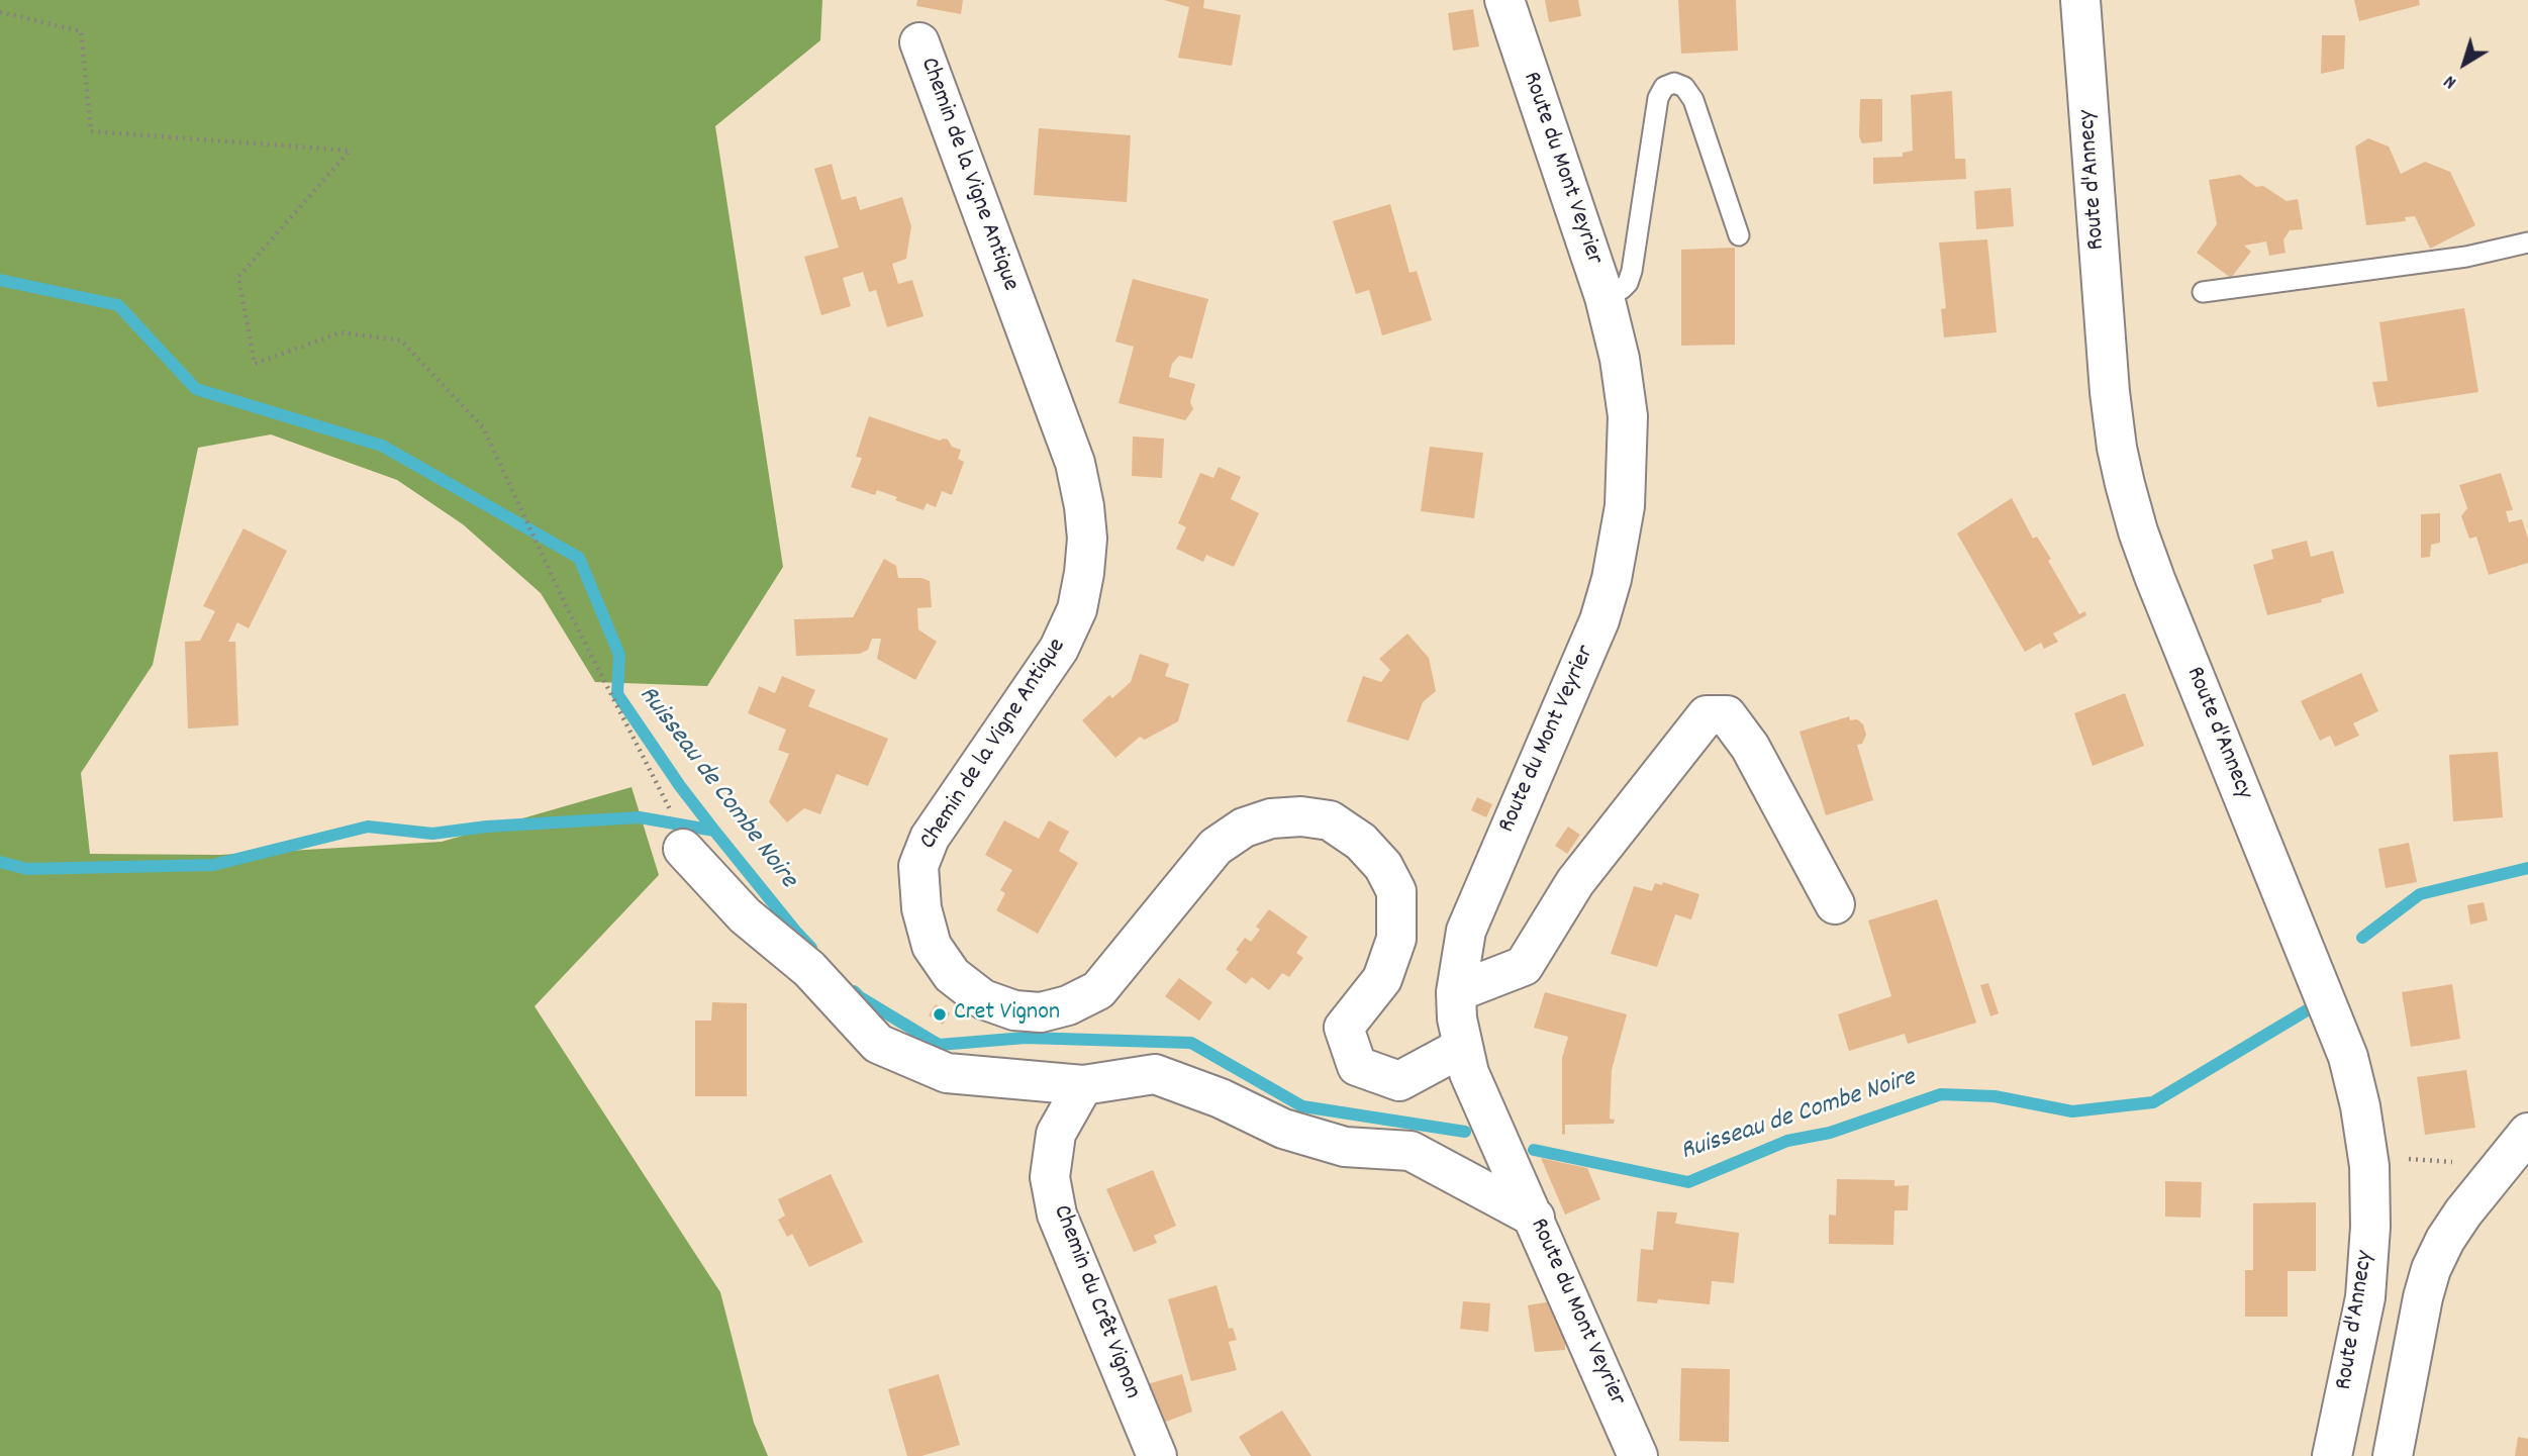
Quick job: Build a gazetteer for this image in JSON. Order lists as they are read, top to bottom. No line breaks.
{"streets":{"street":["Route du Mont Veyrier","Chemin de la Vigne Antique","Route d'Annecy","Chemin du Crêt Vignon"]},"crossings":[["Route du Mont Veyrier","Chemin de la Vigne Antique"]],"water":["Ruisseau de Combe Noire"],"places":["Cret Vignon"],"north":"bottom left"}
